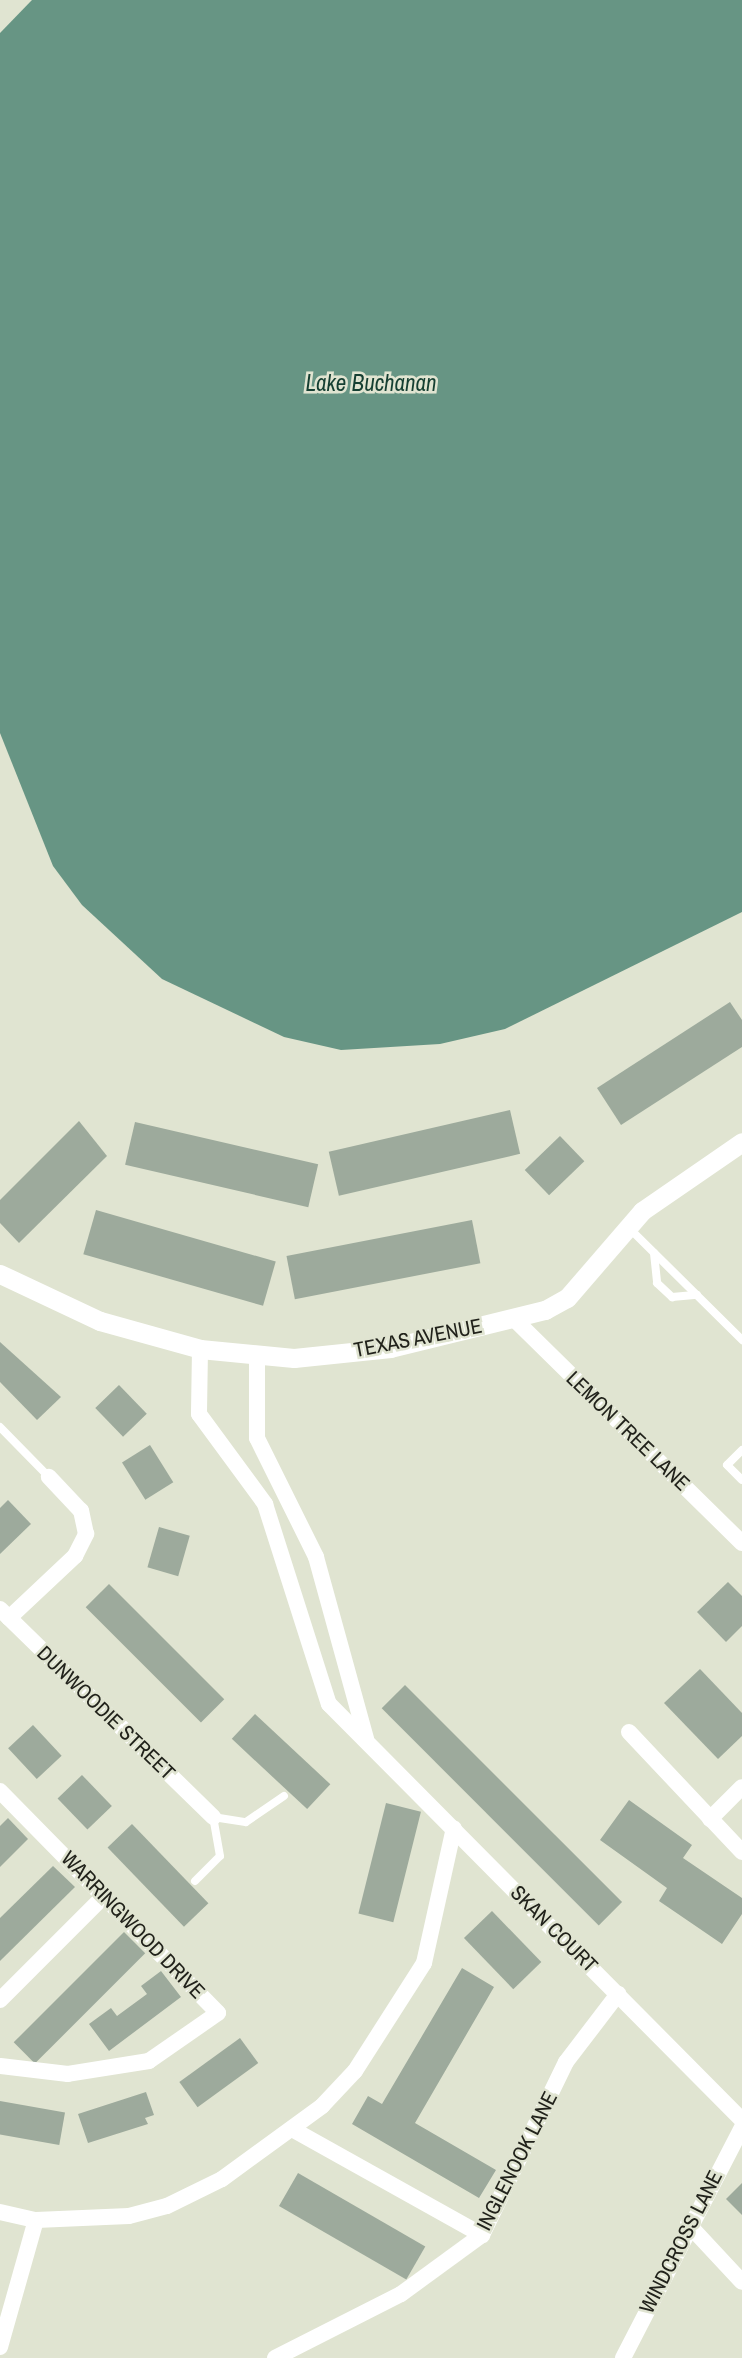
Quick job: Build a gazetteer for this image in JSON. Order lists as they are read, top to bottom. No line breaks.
{"streets":{"street":["TEXAS AVENUE","LEMON TREE LANE","DUNWOODIE STREET","WARRINGWOOD DRIVE","SKAN COURT","INGLENOOK LANE","WINDCROSS LANE"]},"crossings":[["TEXAS AVENUE","LEMON TREE LANE"],["TEXAS AVENUE","SKAN COURT"],["SKAN COURT","INGLENOOK LANE"]],"water":["Lake Buchanan"]}
